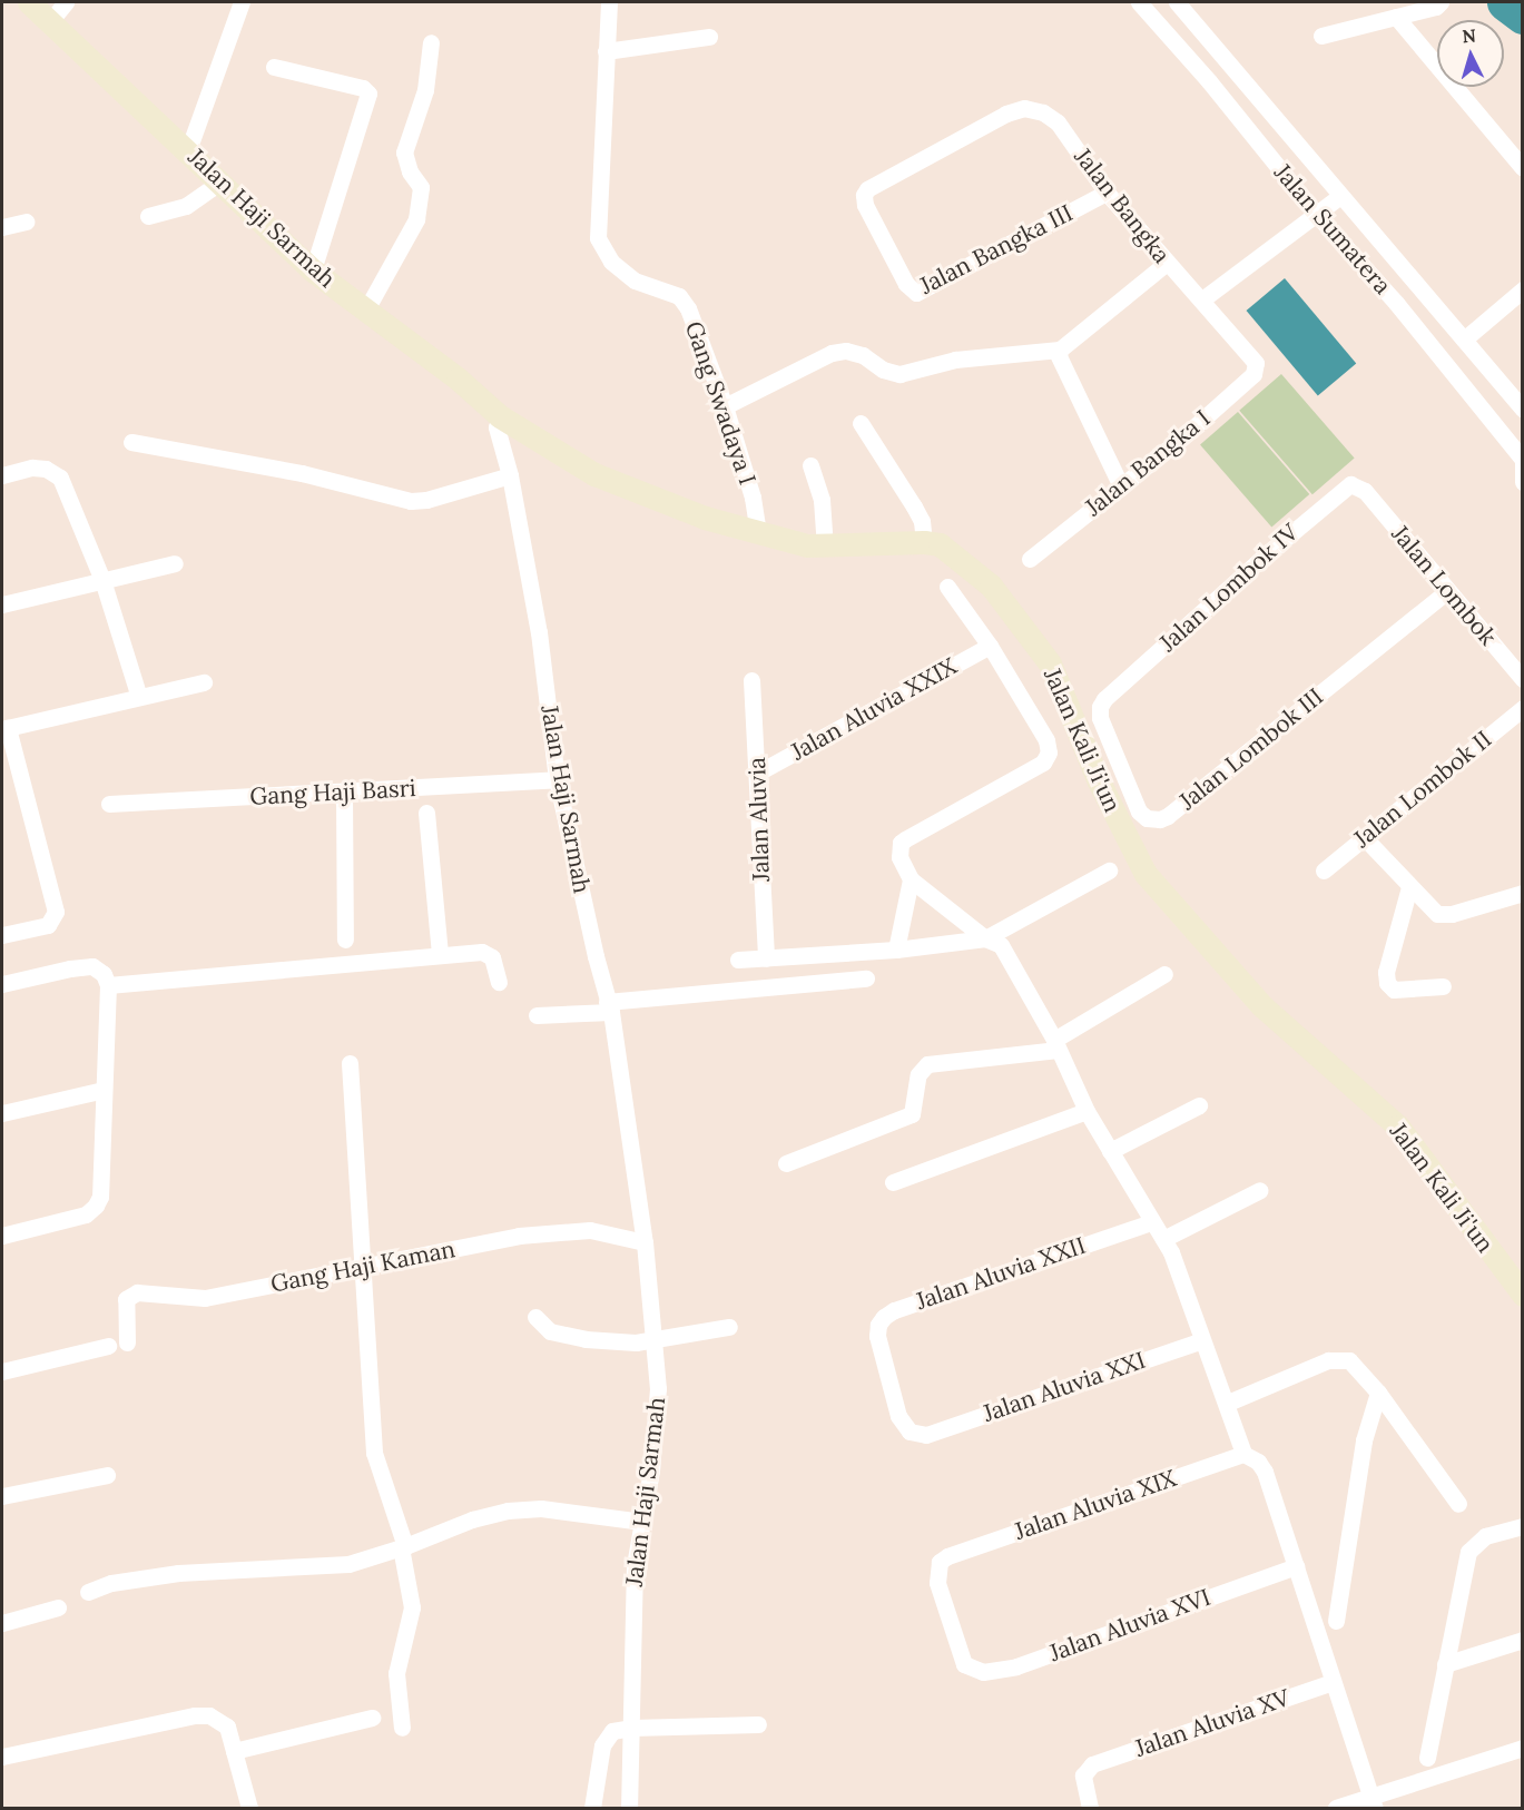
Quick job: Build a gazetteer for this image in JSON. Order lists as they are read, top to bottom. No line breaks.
{"streets":{"street":["Jalan Bangka","Jalan Haji Sarmah","Jalan Sumatera","Jalan Bangka III","Gang Swadaya I","Jalan Bangka I","Jalan Lombok","Jalan Lombok IV","Jalan Aluvia XXIX","Jalan Kali Ji'un","Jalan Lombok III","Jalan Lombok II","Gang Haji Basri","Jalan Aluvia","Gang Haji Kaman","Jalan Aluvia XXII","Jalan Aluvia XXI","Jalan Aluvia XIX","Jalan Aluvia XVI","Jalan Aluvia XV"]},"crossings":[["Jalan Bangka","Jalan Bangka III"],["Jalan Bangka","Jalan Bangka I"],["Jalan Haji Sarmah","Jalan Kali Ji'un"],["Jalan Haji Sarmah","Gang Haji Basri"],["Jalan Haji Sarmah","Gang Haji Kaman"],["Gang Swadaya I","Jalan Kali Ji'un"],["Jalan Lombok","Jalan Lombok IV"],["Jalan Lombok","Jalan Lombok III"],["Jalan Lombok IV","Jalan Lombok III"],["Jalan Aluvia XXIX","Jalan Aluvia"],["Jalan Aluvia XXII","Jalan Aluvia XXI"],["Jalan Aluvia XIX","Jalan Aluvia XVI"]],"north":"top"}
